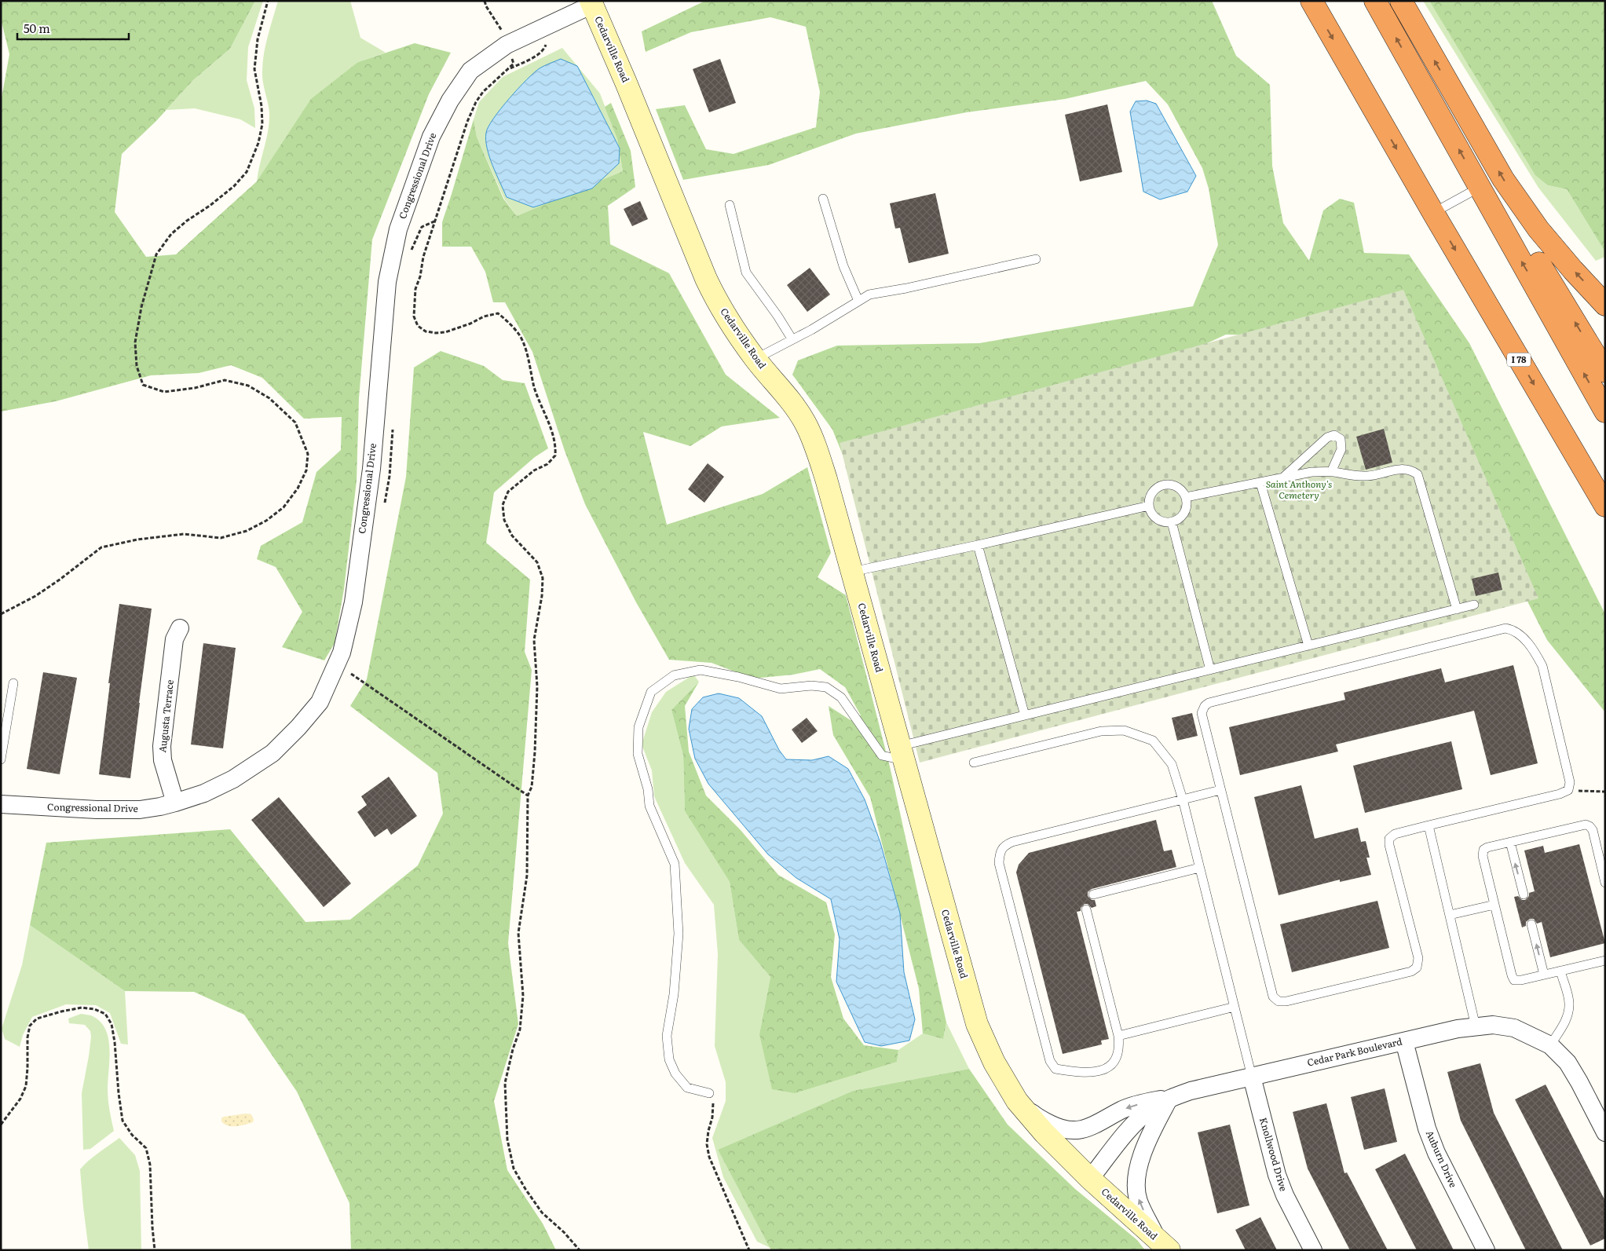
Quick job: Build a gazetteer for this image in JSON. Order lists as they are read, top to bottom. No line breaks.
{"streets":{"highway":["I 78"],"main road":["Cedarville Road"],"street":["Congressional Drive","Augusta Terrace","Cedar Park Boulevard","Knollwood Drive","Auburn Drive"]},"crossings":[["Cedarville Road","Congressional Drive"],["Cedarville Road","Cedar Park Boulevard"],["Congressional Drive","Augusta Terrace"],["Cedar Park Boulevard","Knollwood Drive"],["Cedar Park Boulevard","Auburn Drive"]],"parks":["Saint Anthony's Cemetery"],"scale_bar":"50 m"}
